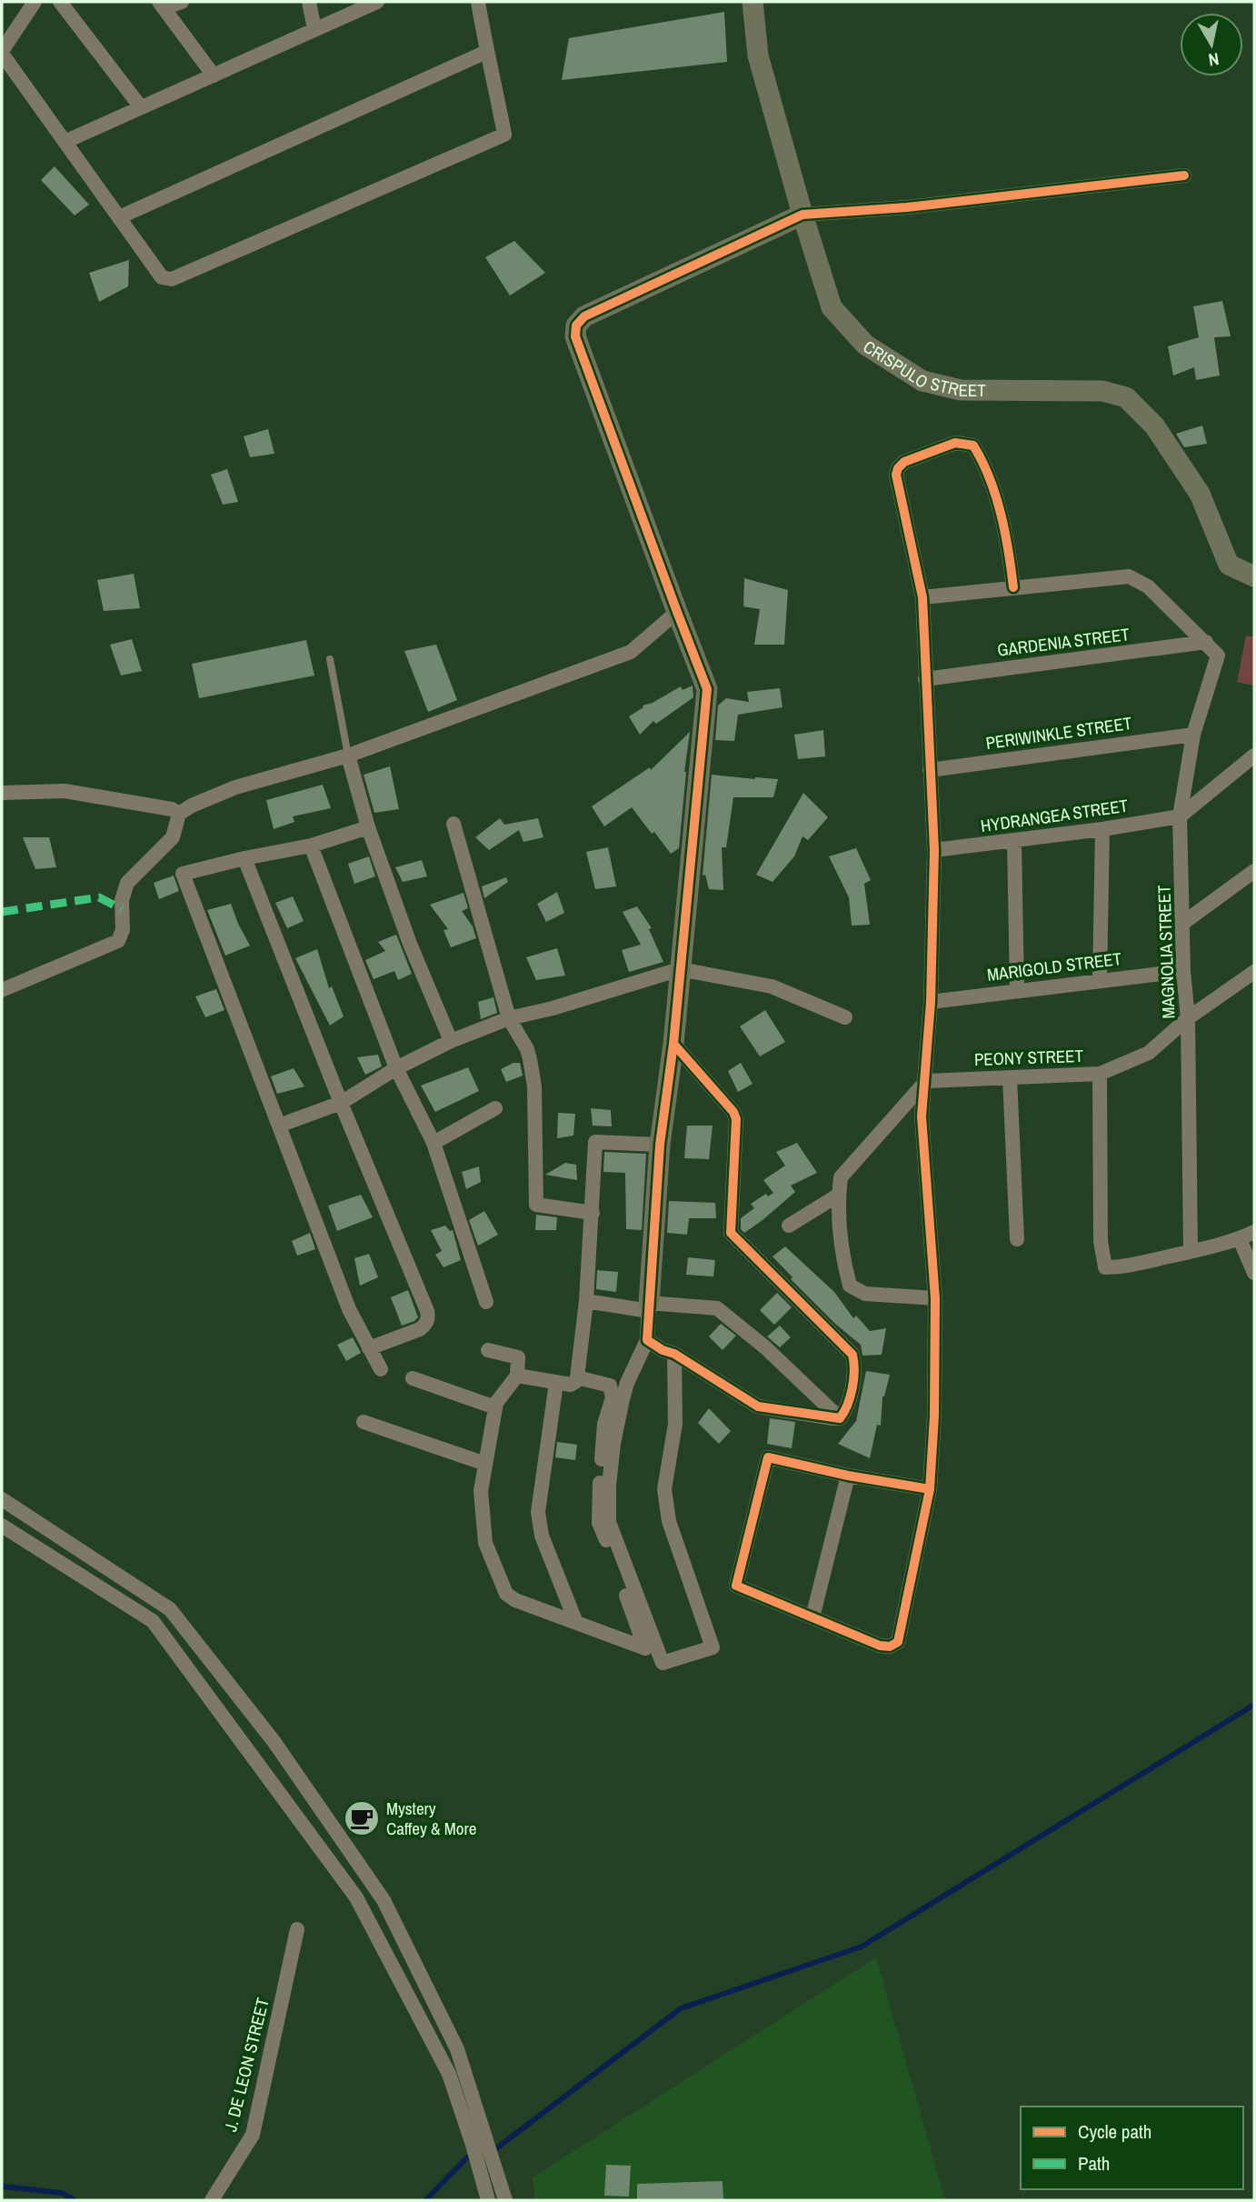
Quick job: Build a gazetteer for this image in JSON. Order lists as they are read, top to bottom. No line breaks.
{"streets":{"street":["CRISPULO STREET","GARDENIA STREET","PERIWINKLE STREET","HYDRANGEA STREET","MAGNOLIA STREET","MARIGOLD STREET","PEONY STREET","J. DE LEON STREET"]},"crossings":[["GARDENIA STREET","MAGNOLIA STREET"],["PERIWINKLE STREET","MAGNOLIA STREET"],["HYDRANGEA STREET","MAGNOLIA STREET"],["MAGNOLIA STREET","MARIGOLD STREET"],["MAGNOLIA STREET","PEONY STREET"]],"places":{"cafe":["Mystery Caffey & More"]},"legend":["Cycle path","Path"],"north":"bottom"}
